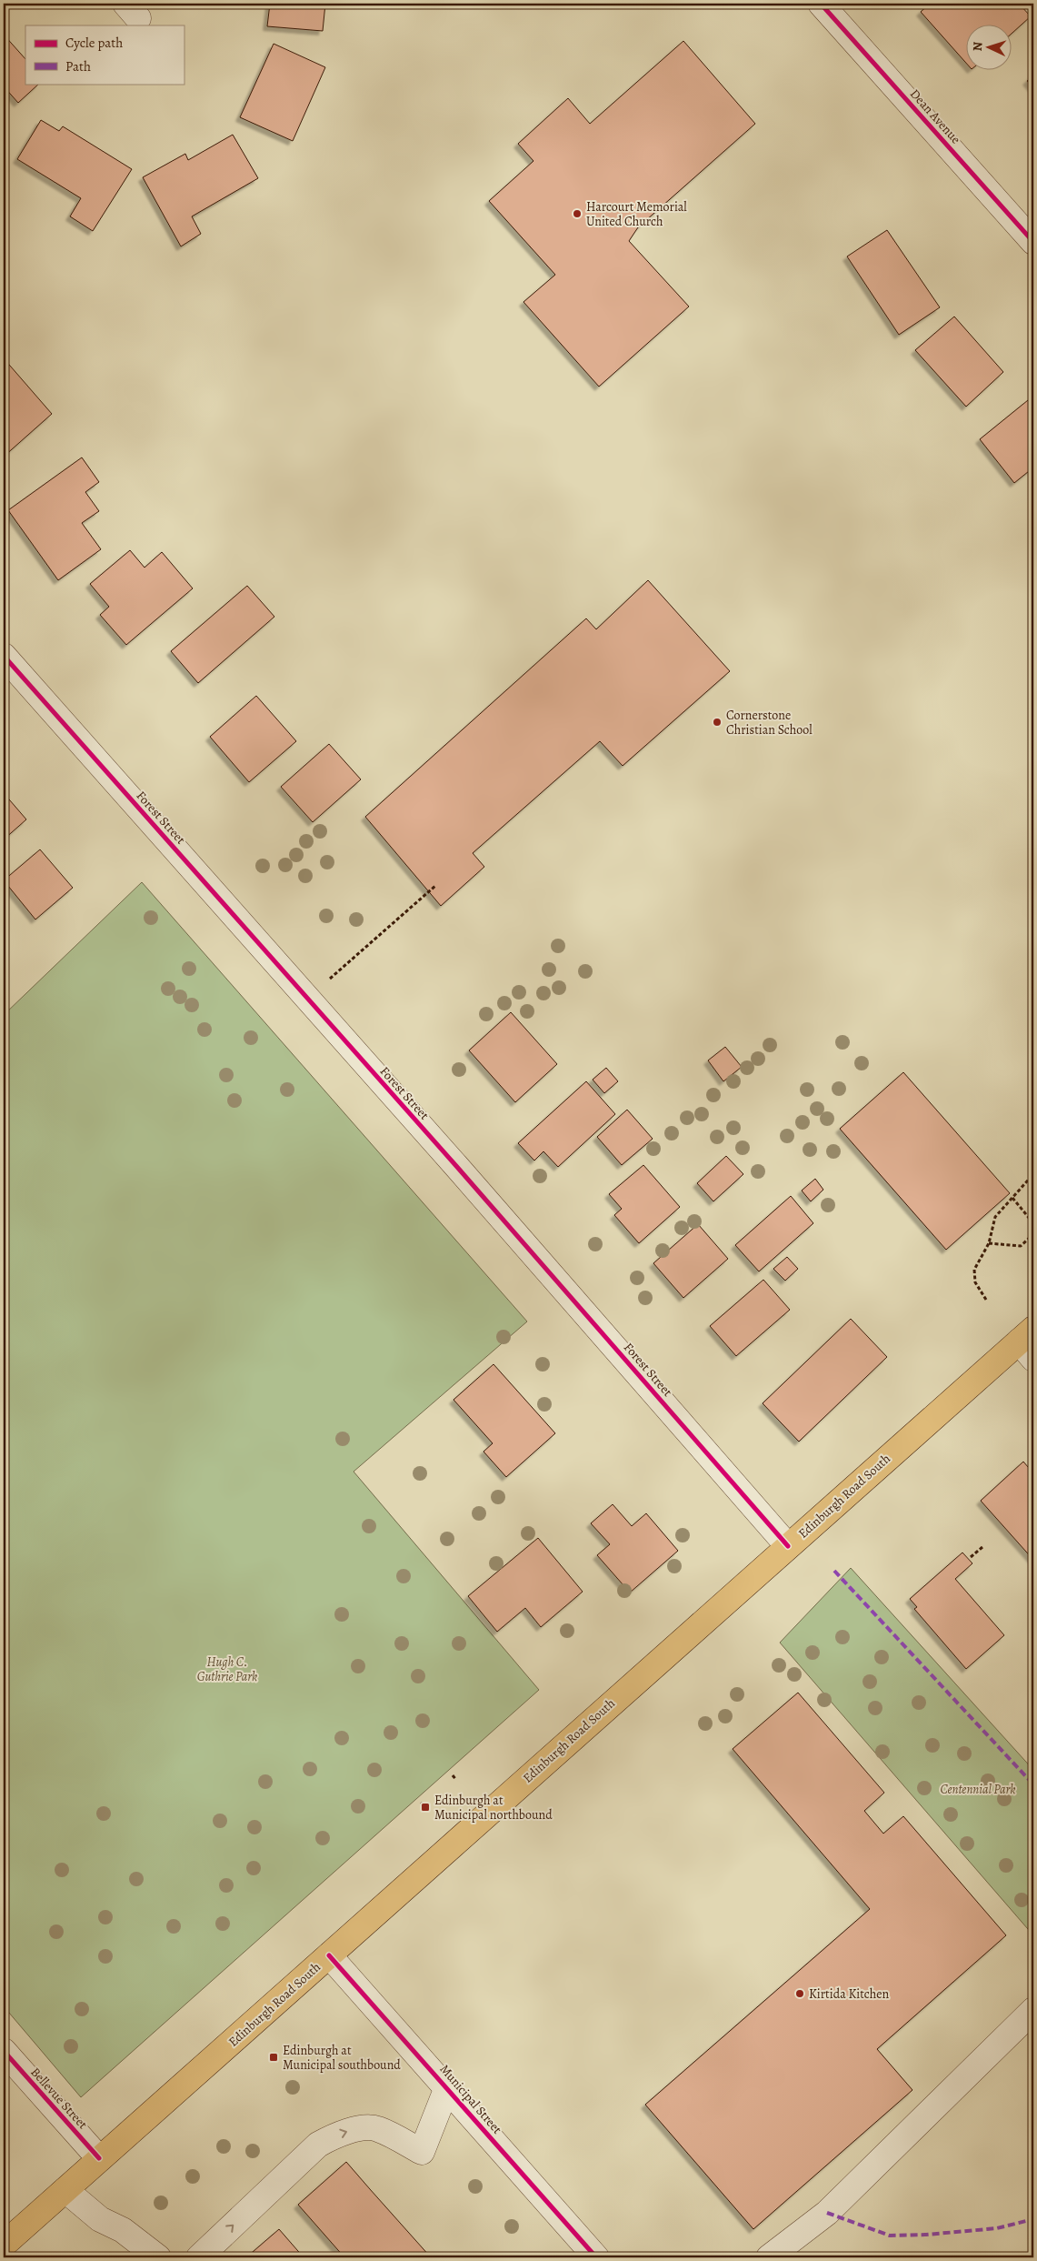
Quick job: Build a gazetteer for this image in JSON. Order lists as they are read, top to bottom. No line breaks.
{"streets":{"main road":["Edinburgh Road South"],"street":["Dean Avenue","Forest Street","Bellevue Street","Municipal Street"]},"crossings":[["Forest Street","Edinburgh Road South"],["Edinburgh Road South","Bellevue Street"],["Edinburgh Road South","Municipal Street"]],"parks":["Hugh C. Guthrie Park","Centennial Park"],"places":{"other":["Harcourt Memorial United Church","Cornerstone Christian School","Kirtida Kitchen"],"transit":["Edinburgh at Municipal northbound","Edinburgh at Municipal southbound"]},"legend":["Cycle path","Path"],"north":"left"}
